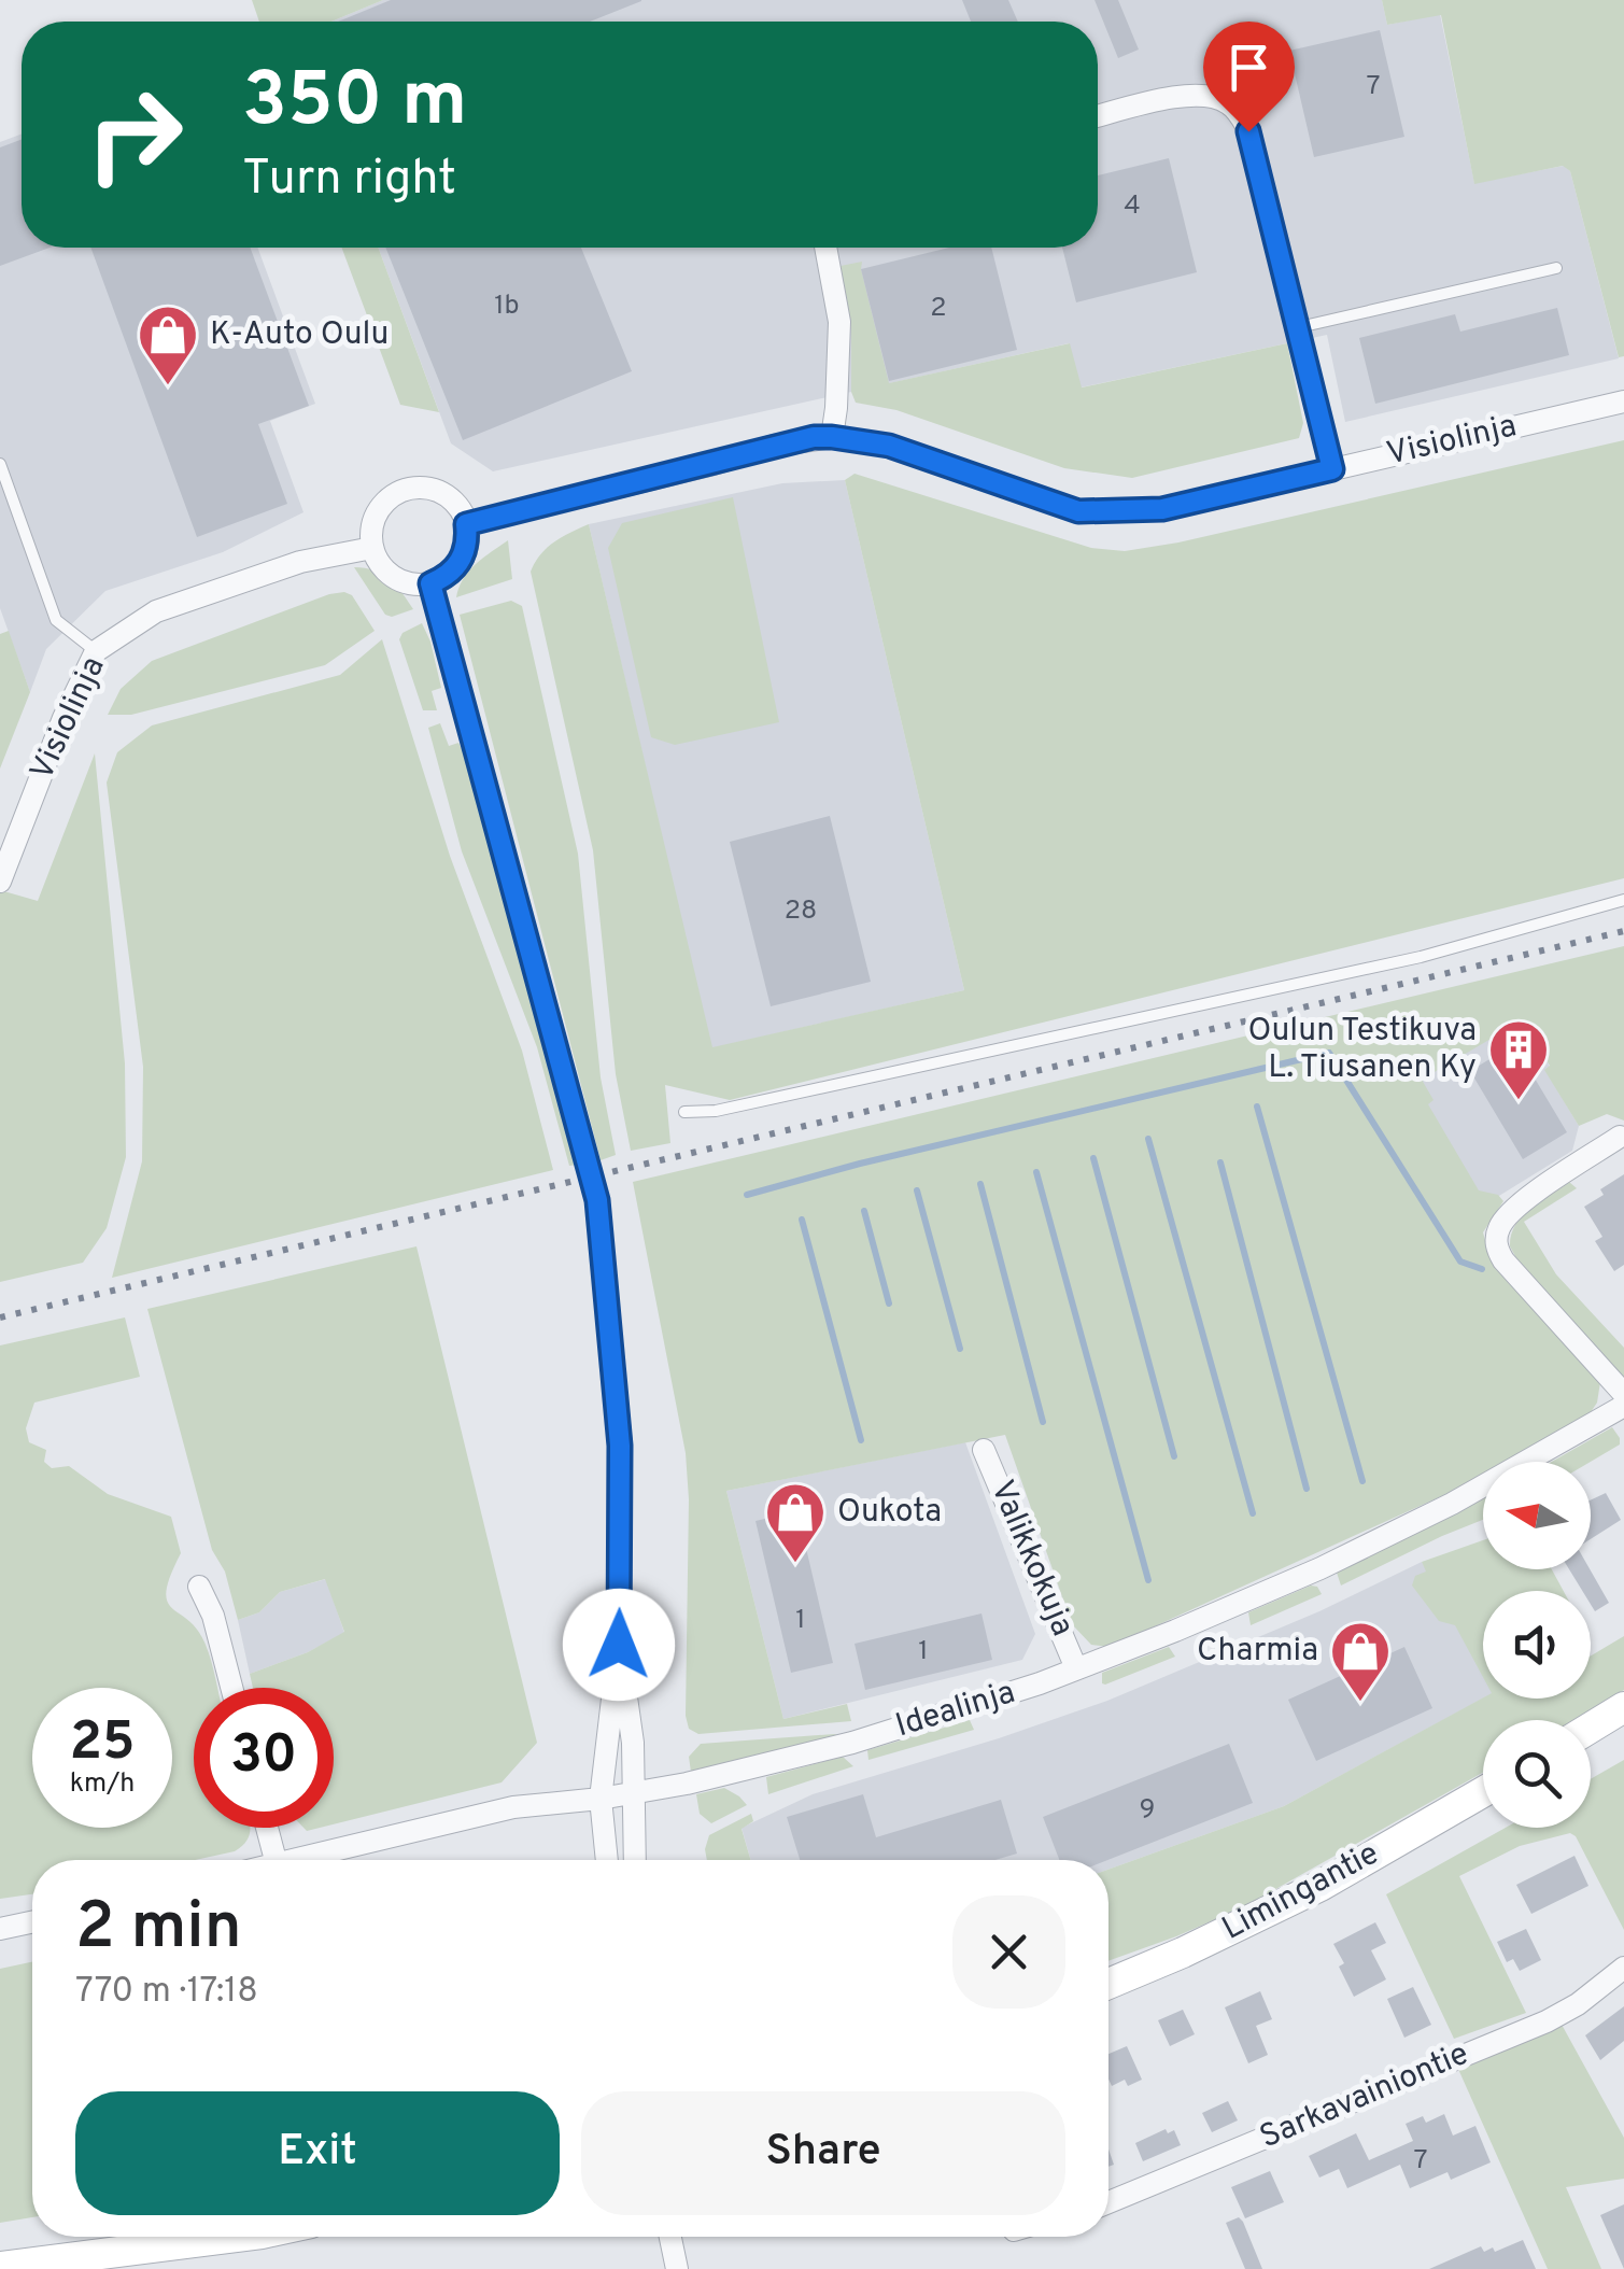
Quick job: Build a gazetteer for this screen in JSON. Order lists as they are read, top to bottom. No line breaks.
{"streets":{"main road":["Limingantie"],"street":["Visiolinja","Valikkokuja","Idealinja","Sarkavainiontie"]},"crossings":[["Valikkokuja","Idealinja"]],"places":{"shop":["K-Auto Oulu","Oukota","Charmia"],"building":["Oulun Testikuva L. Tiusanen Ky"]},"house_numbers":["7","4","1b","2","28","1","1","9","7"],"north":"left","page":{"turn":["350 m","Turn right"],"speed":"25 km/h","limit":"30","heading":["2 min","770 m · 17:18"],"buttons":["Exit","Share"]}}
